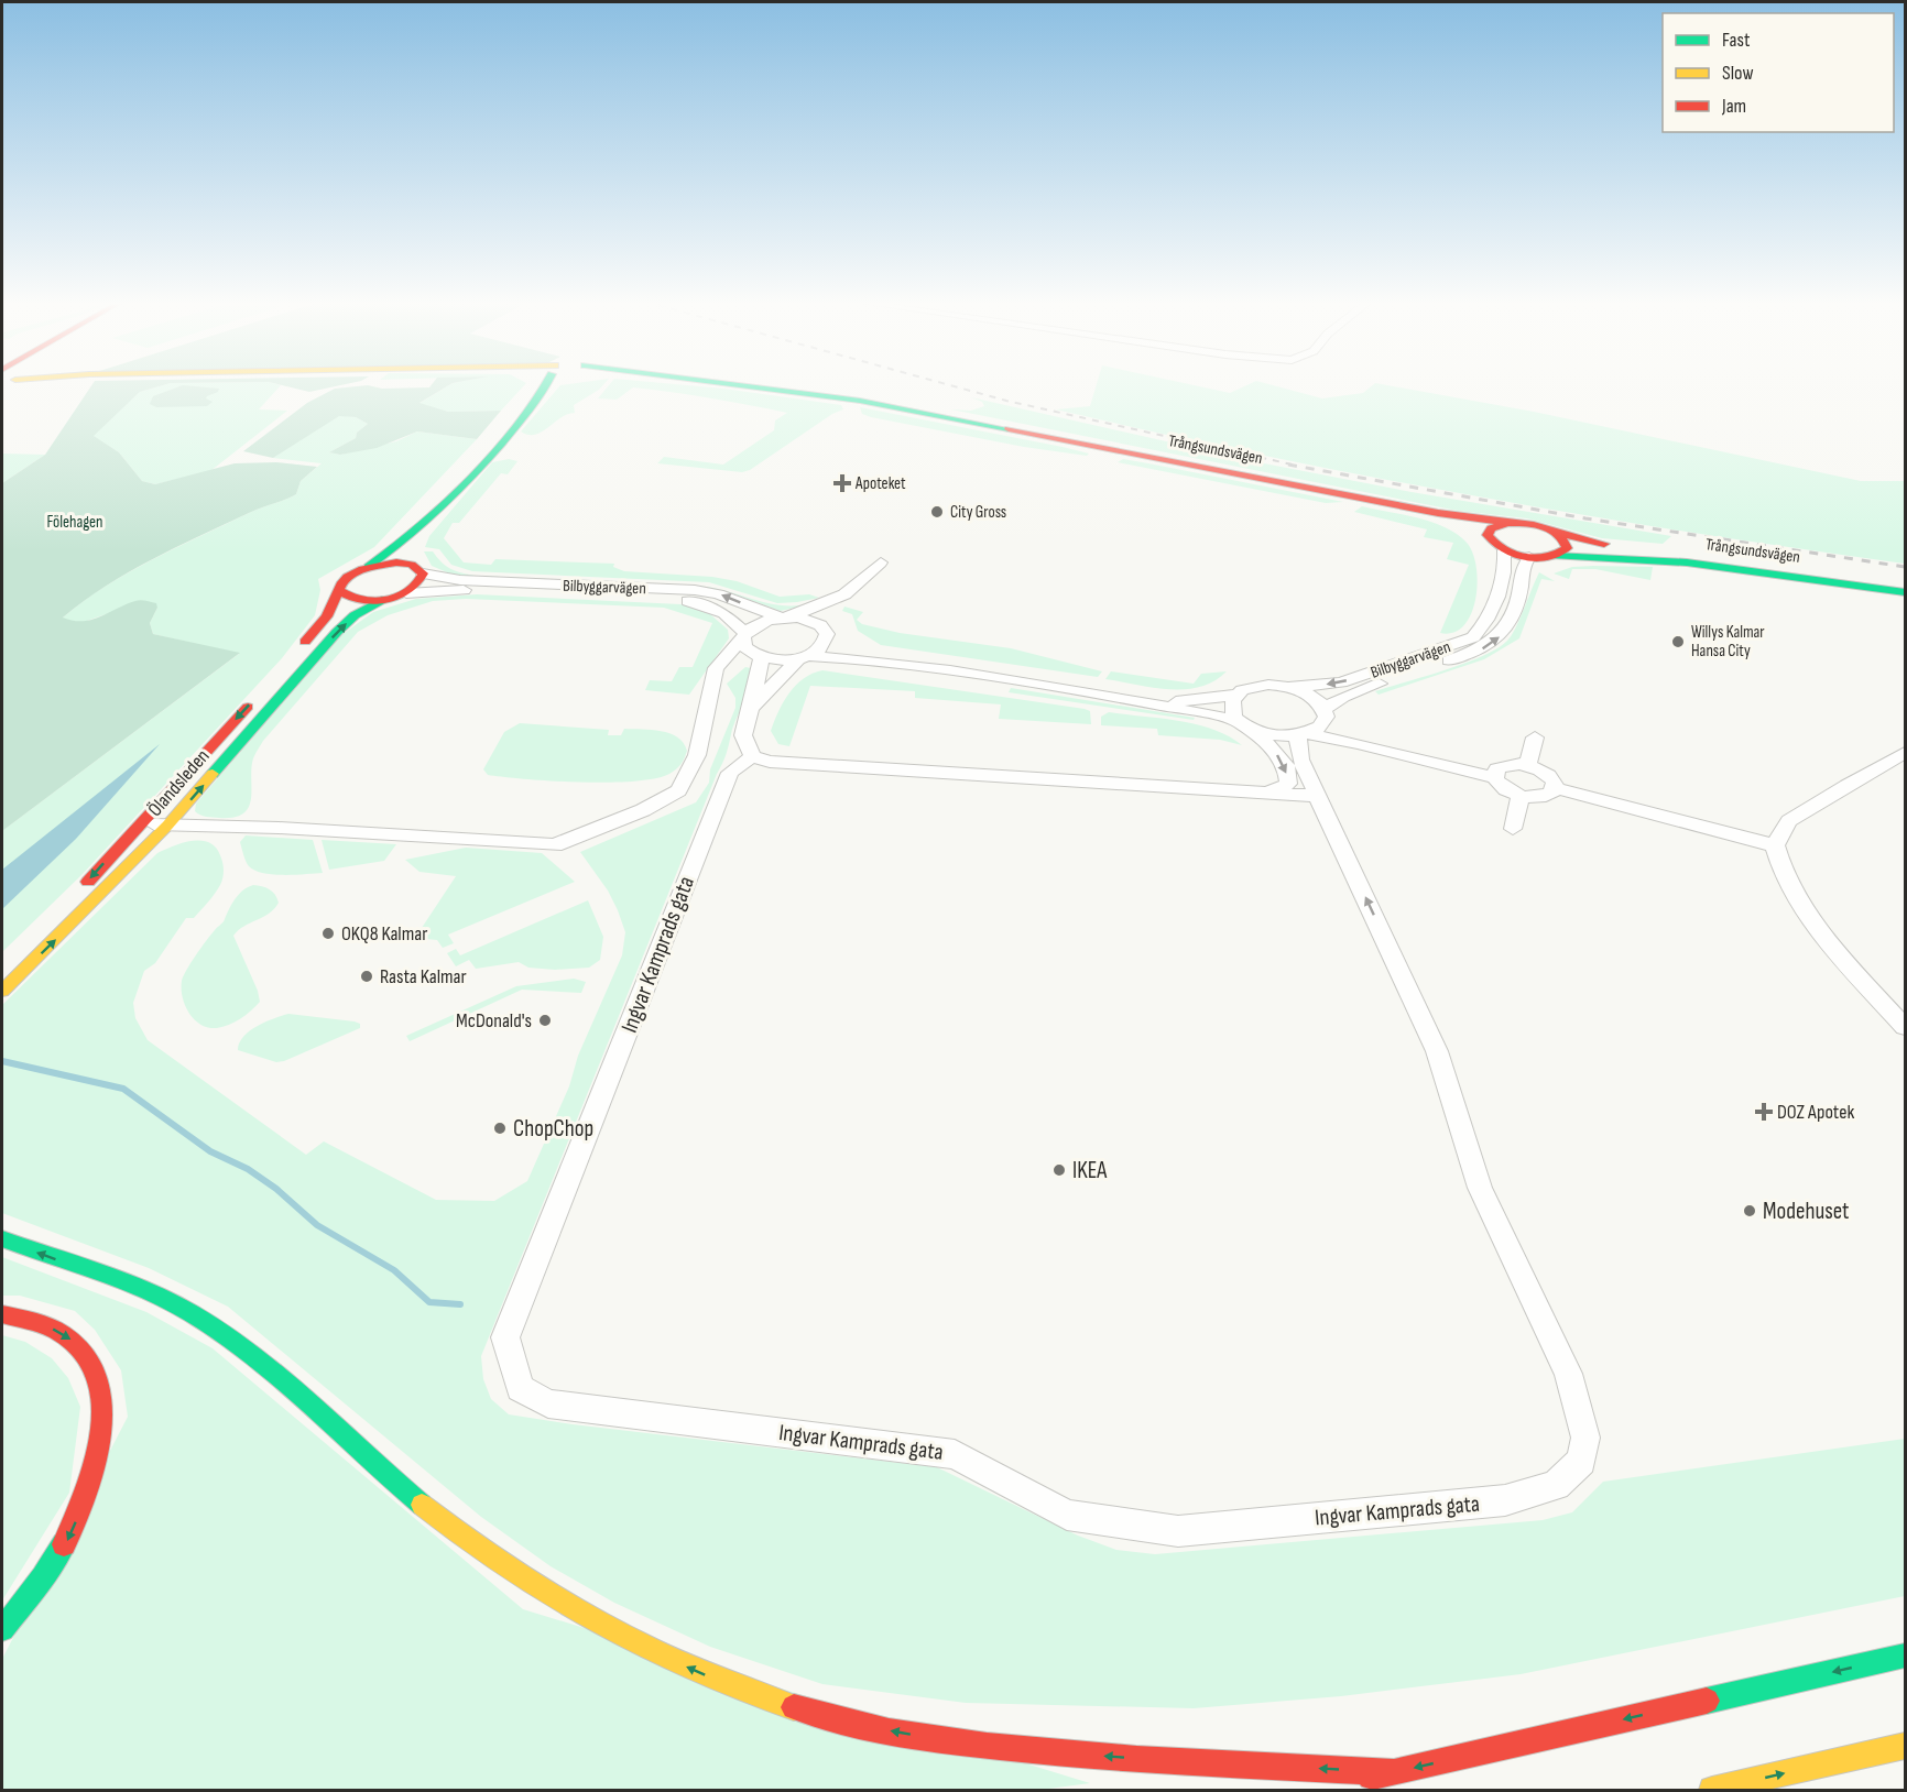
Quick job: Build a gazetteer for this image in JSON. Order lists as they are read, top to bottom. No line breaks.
{"streets":{"main road":["Trångsundsvägen","Ölandsleden"],"street":["Bilbyggarvägen","Ingvar Kamprads gata"]},"crossings":[["Trångsundsvägen","Bilbyggarvägen"],["Bilbyggarvägen","Ölandsleden"]],"parks":["Fölehagen"],"places":{"health":["Apoteket","DOZ Apotek"],"other":["City Gross","Willys Kalmar Hansa City","OKQ8 Kalmar","Rasta Kalmar","McDonald's","ChopChop","IKEA","Modehuset"]},"legend":["Fast","Slow","Jam"]}
